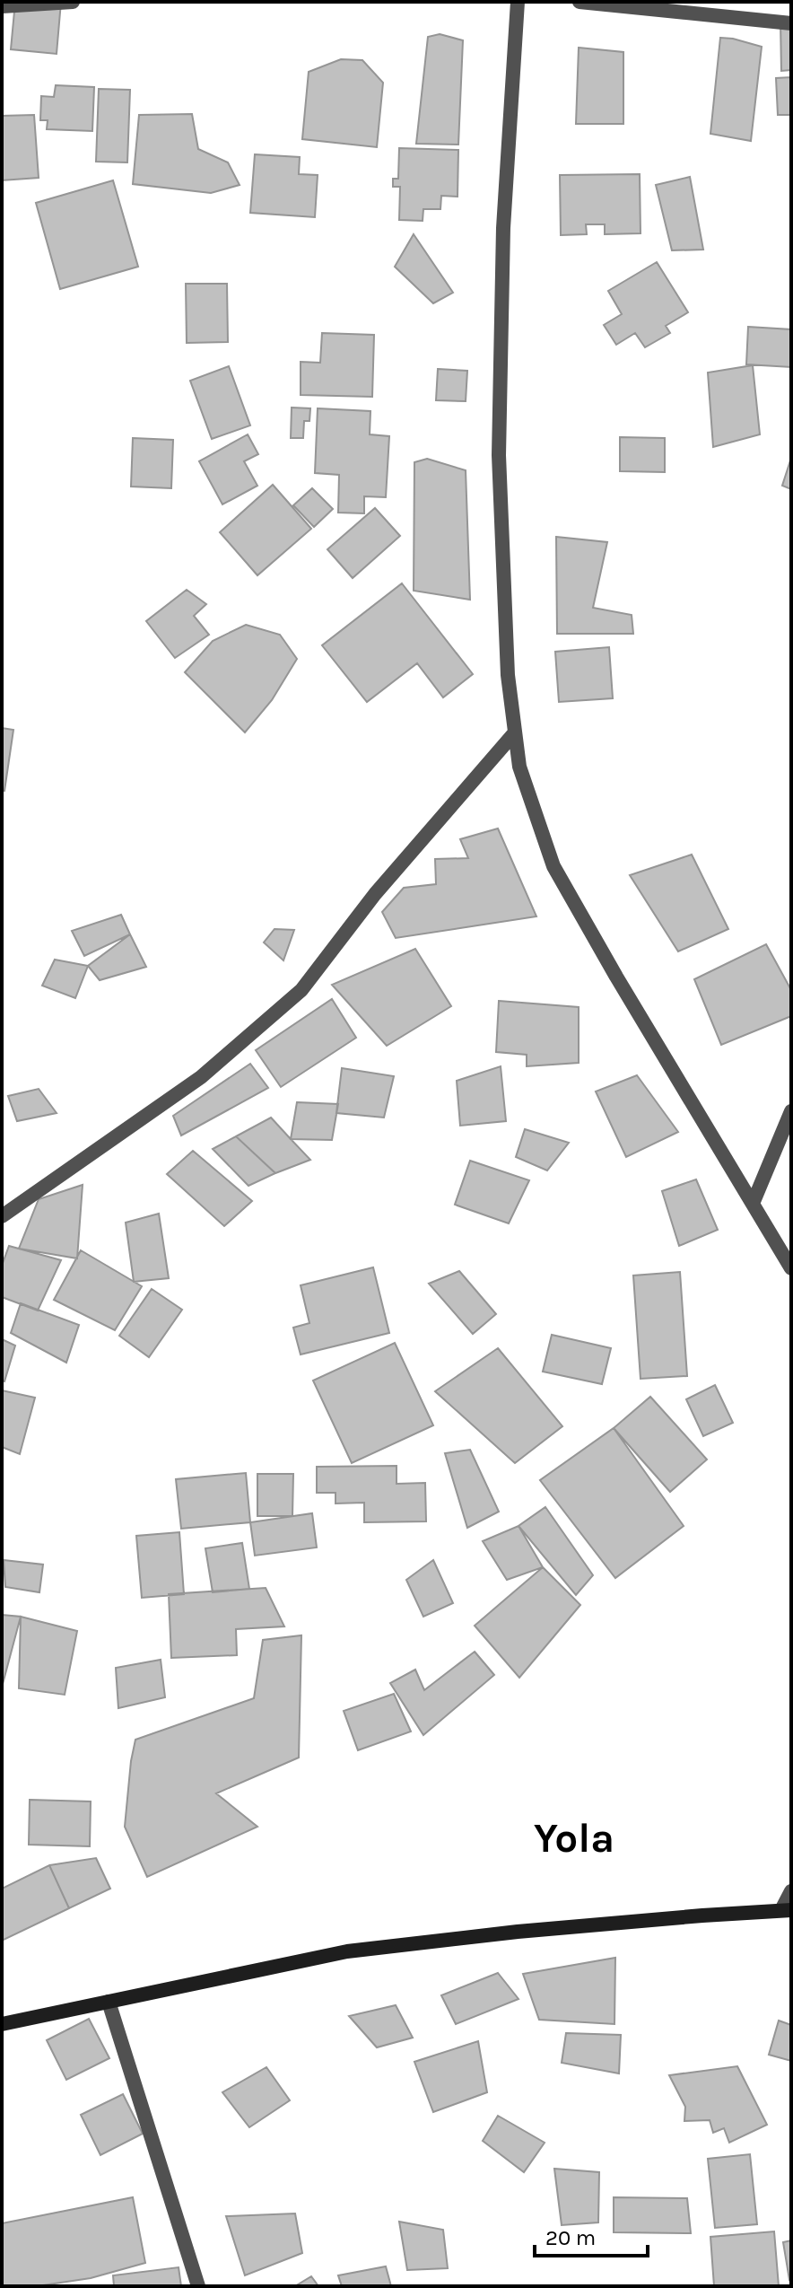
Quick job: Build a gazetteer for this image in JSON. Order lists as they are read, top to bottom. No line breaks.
{"districts":["Yola"],"scale_bar":"20 m"}
